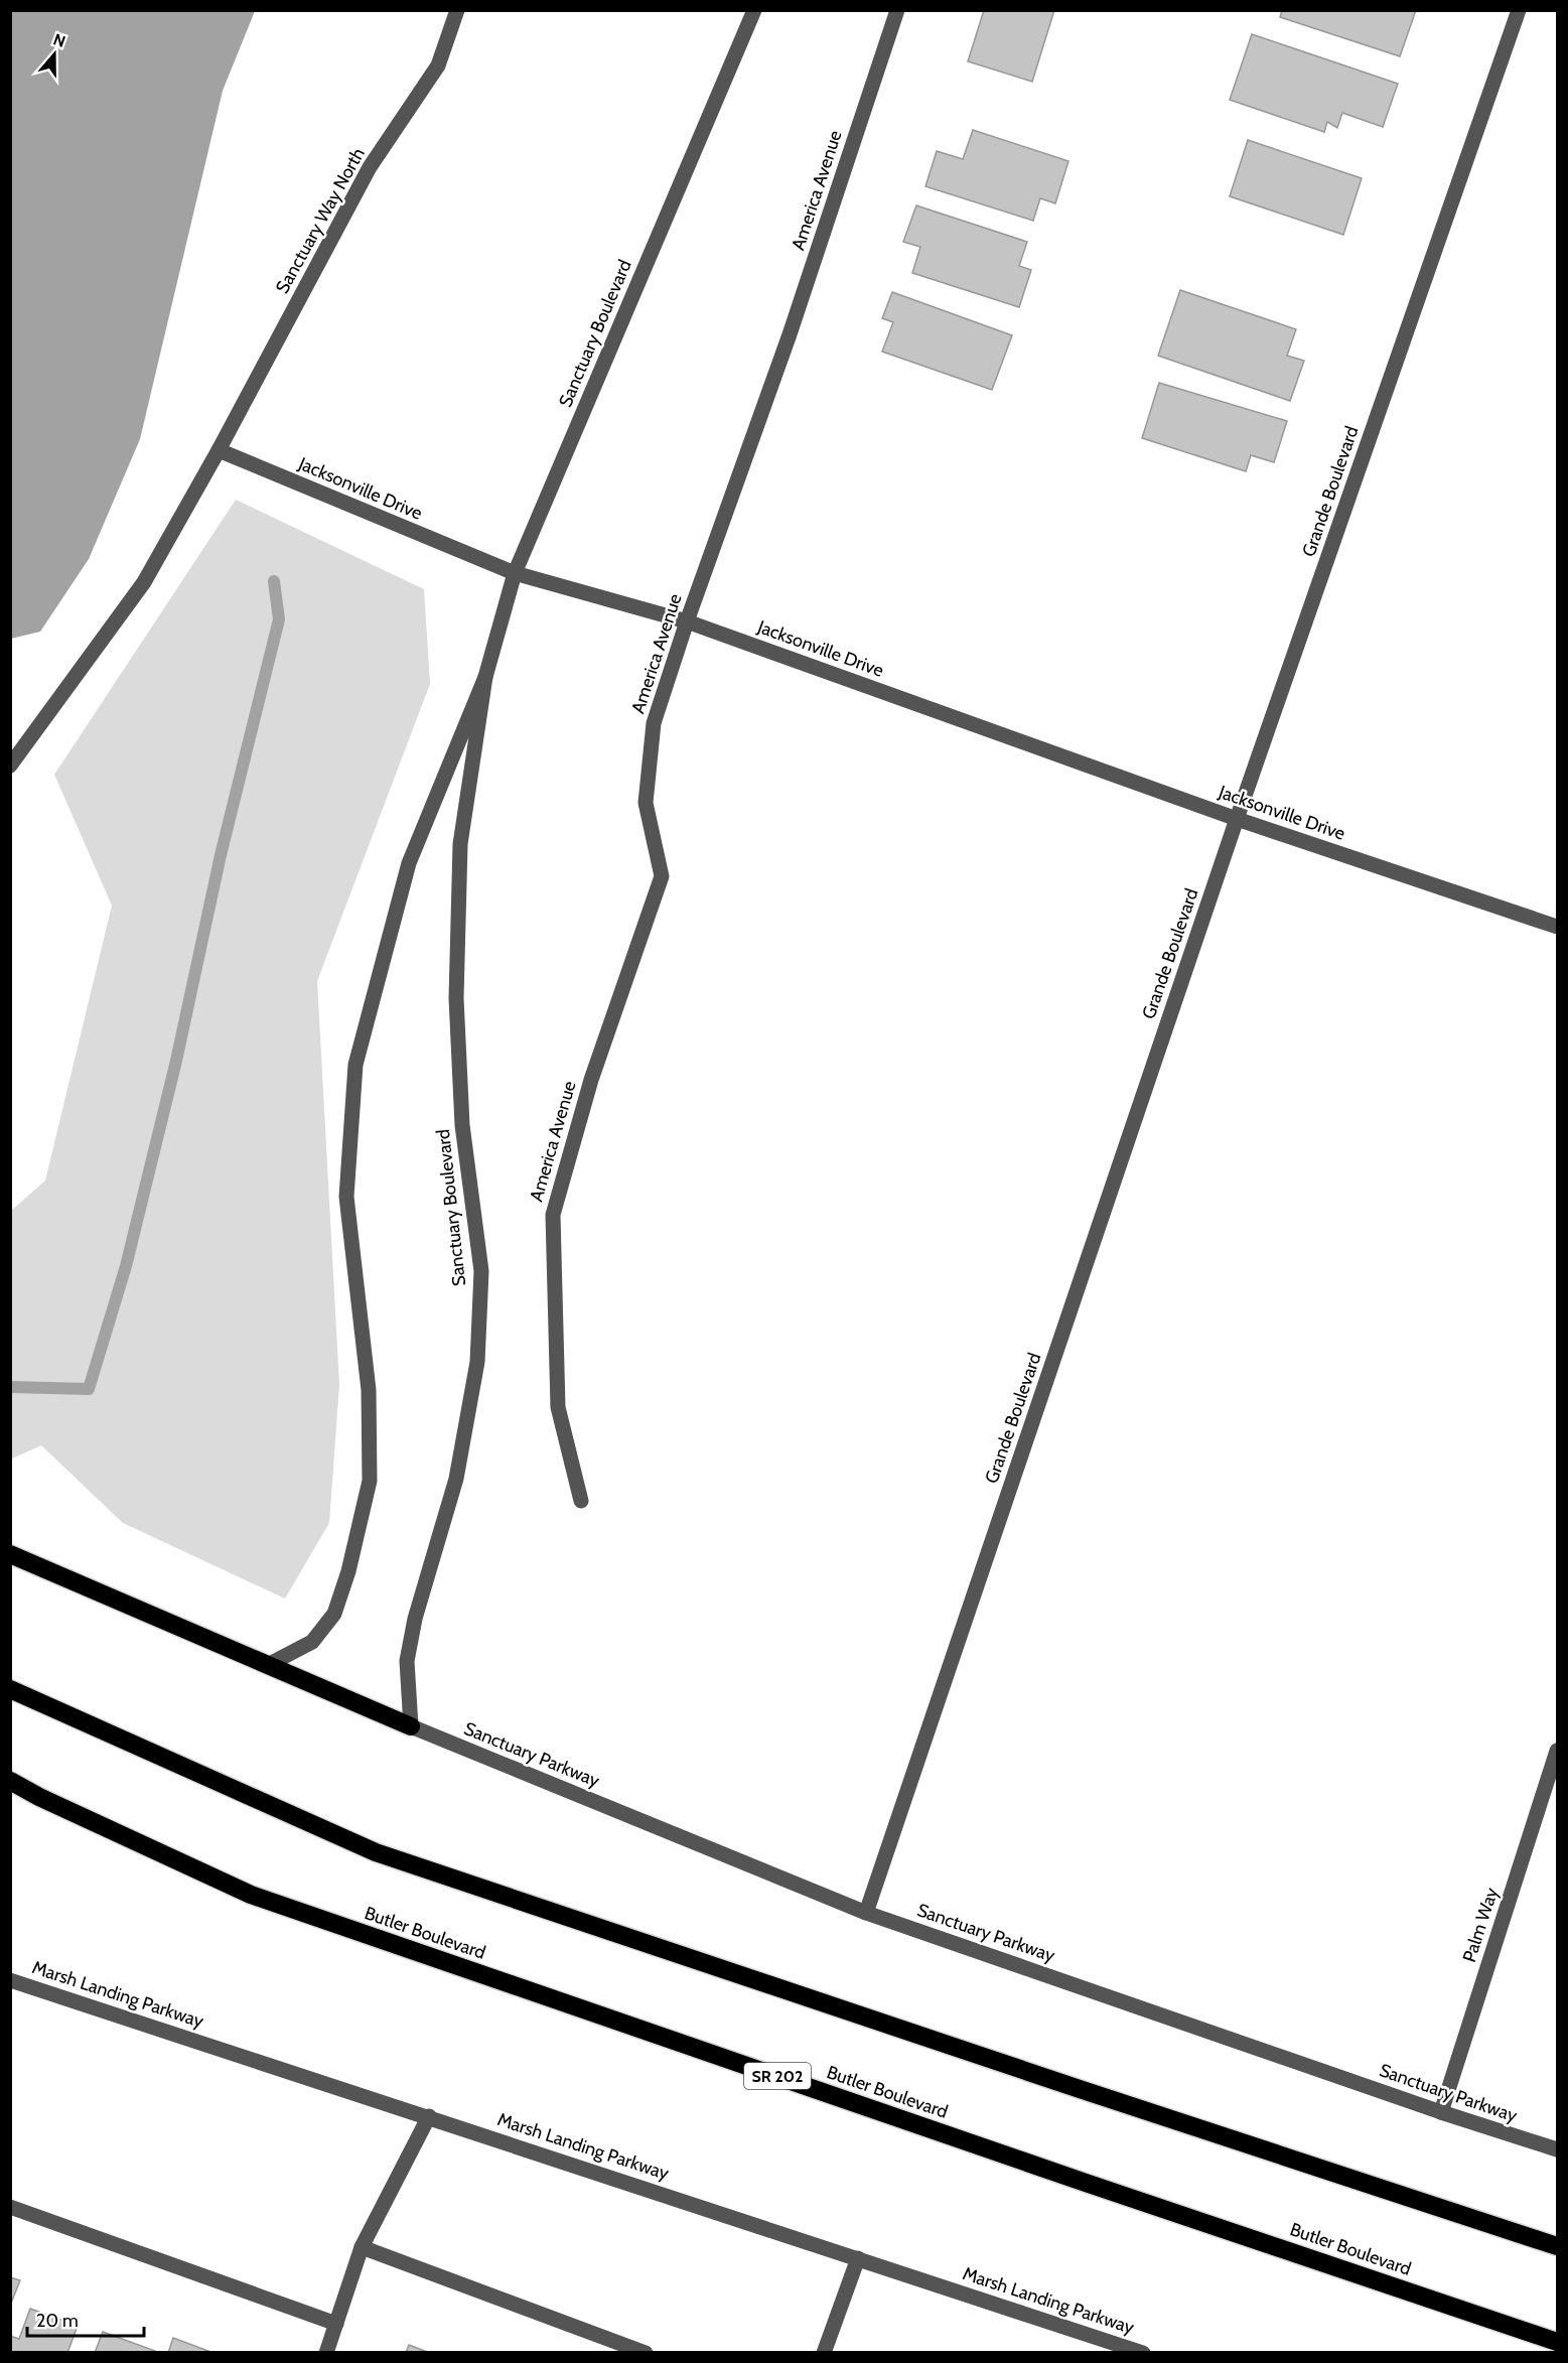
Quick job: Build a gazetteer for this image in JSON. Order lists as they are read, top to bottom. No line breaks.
{"streets":{"highway":["Butler Boulevard","SR 202"],"street":["America Avenue","Sanctuary Way North","Sanctuary Boulevard","Jacksonville Drive","Grande Boulevard","Sanctuary Parkway","Palm Way","Marsh Landing Parkway"]},"crossings":[["America Avenue","Jacksonville Drive"],["Sanctuary Way North","Jacksonville Drive"],["Sanctuary Boulevard","Jacksonville Drive"],["Sanctuary Boulevard","Sanctuary Parkway"],["Jacksonville Drive","Grande Boulevard"],["Grande Boulevard","Sanctuary Parkway"],["Sanctuary Parkway","Palm Way"]],"scale_bar":"20 m","north":"top"}
